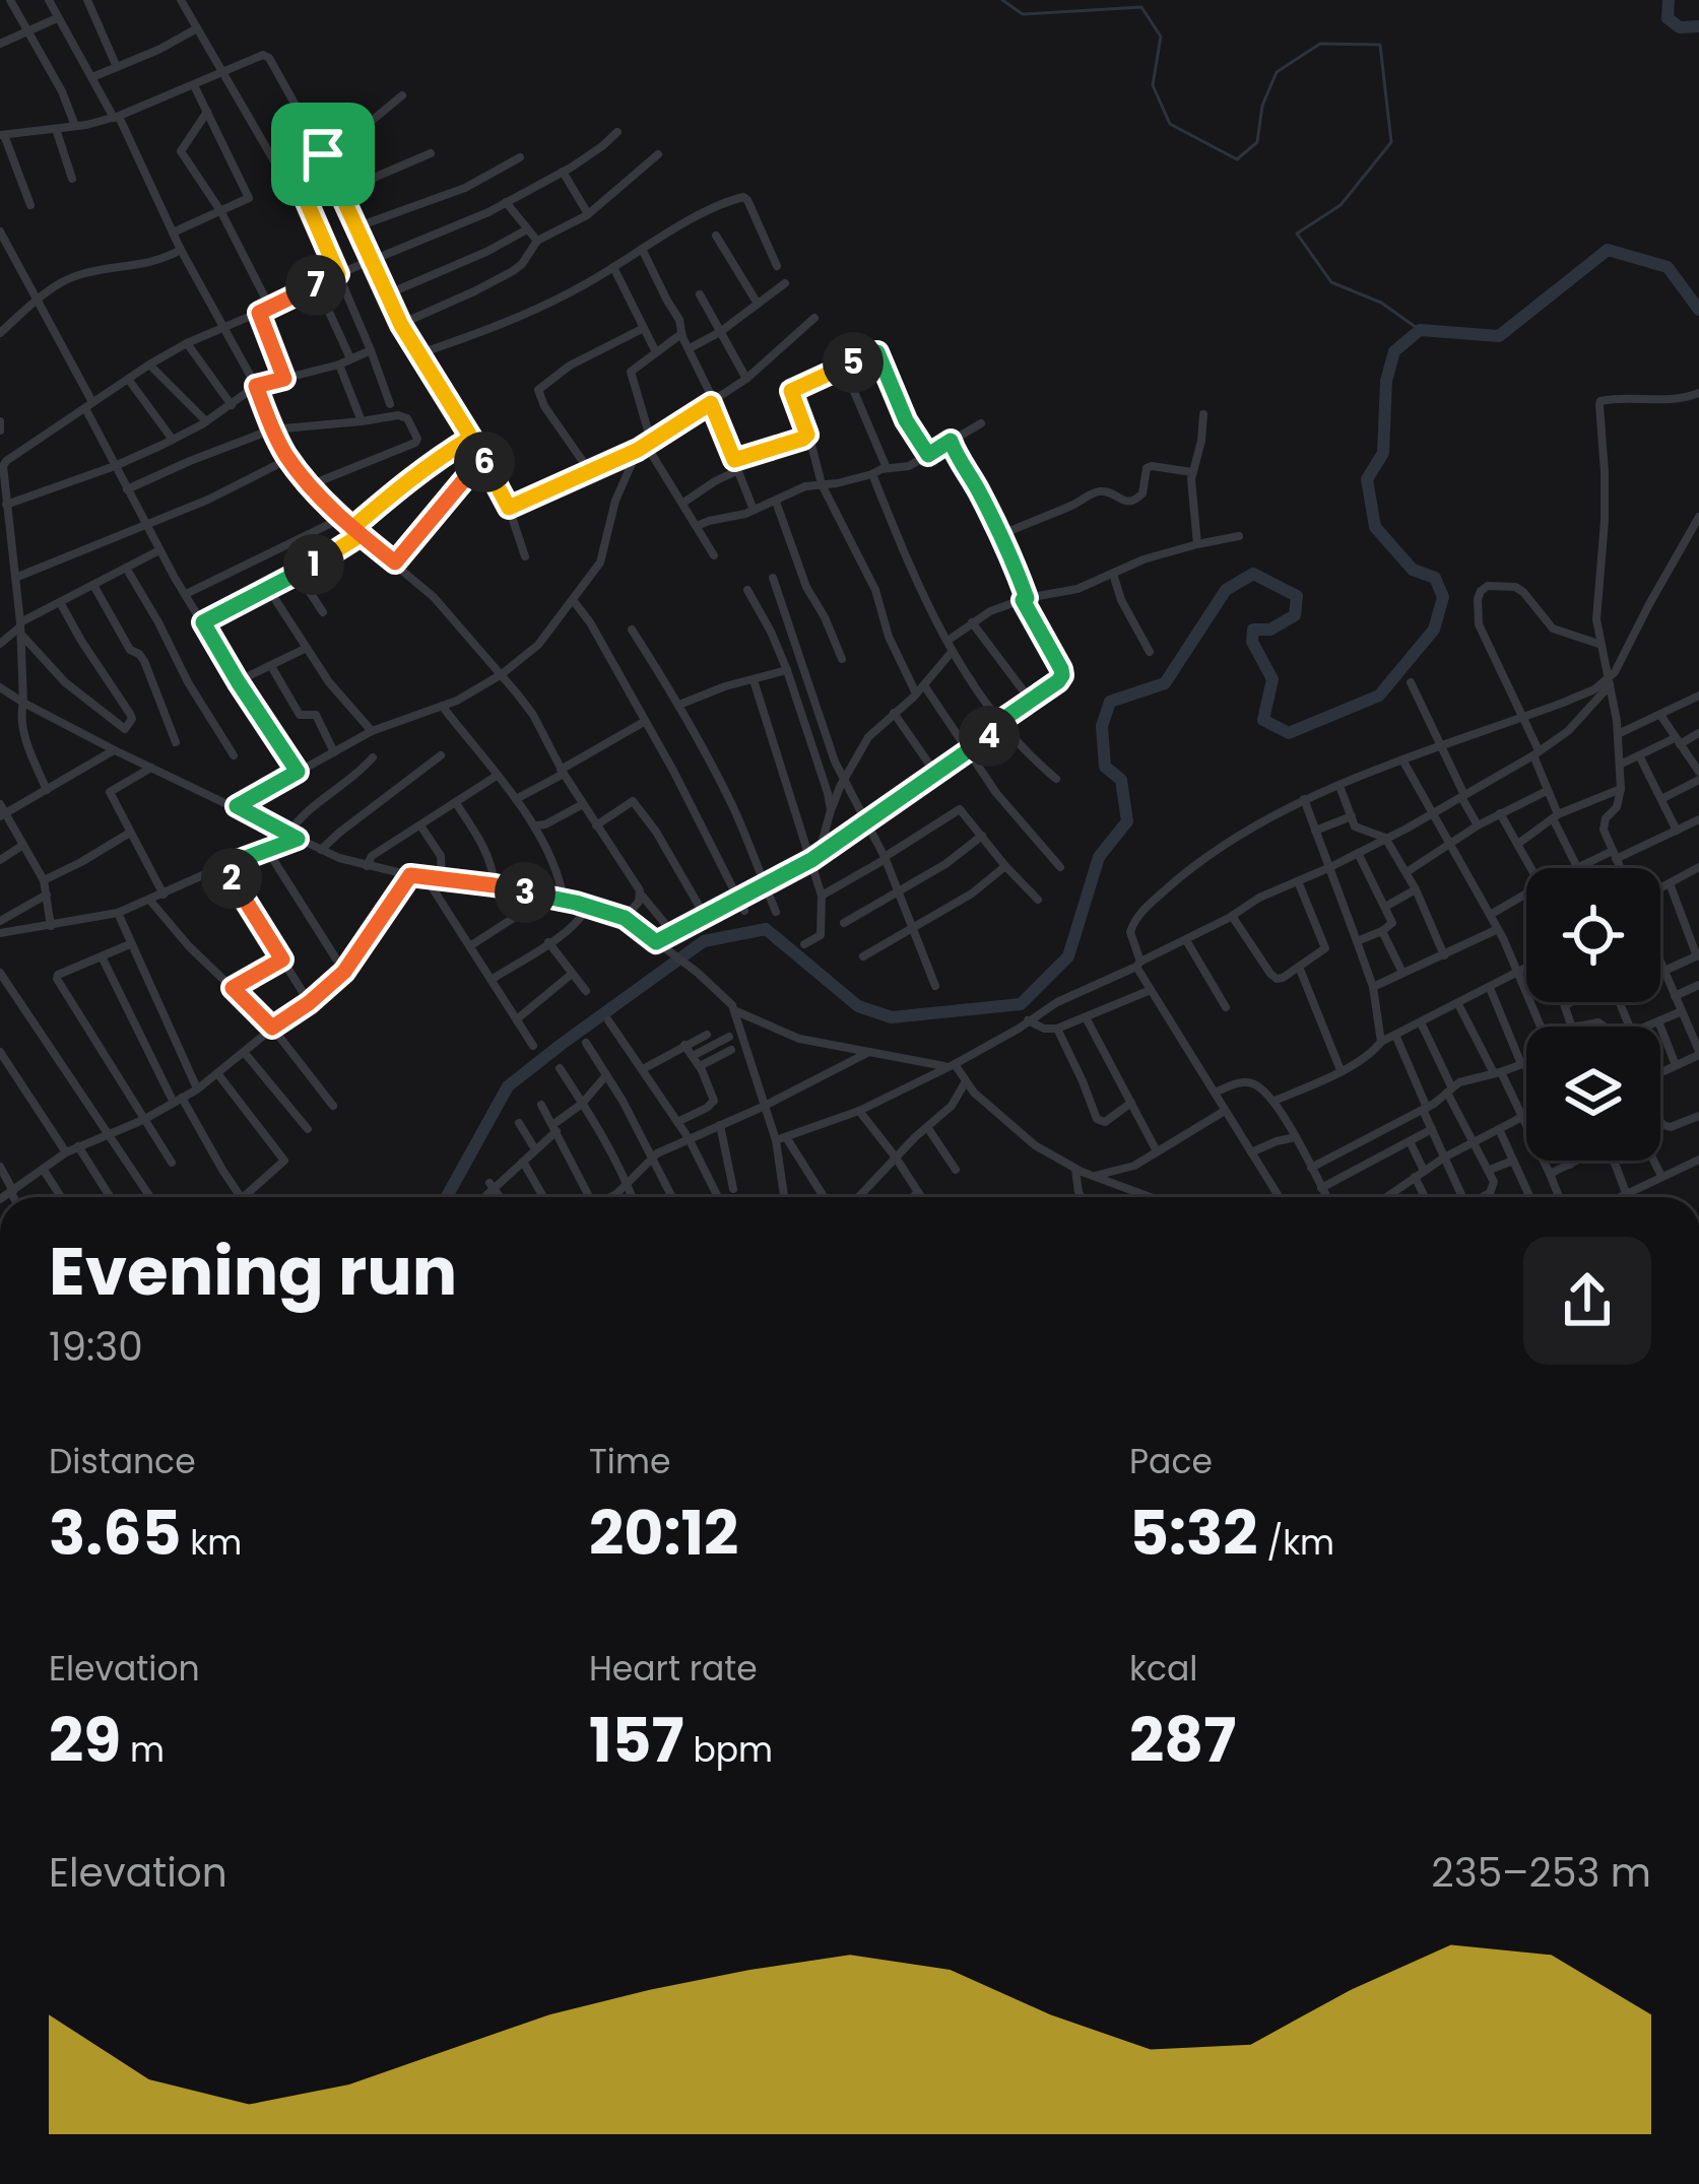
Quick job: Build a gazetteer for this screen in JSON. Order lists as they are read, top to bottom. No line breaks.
{"page":{"pins":["7","5","6","1","4","2","3"],"heading":["Evening run","19:30"],"stats":[["Distance","3.65 km"],["Time","20:12"],["Pace","5:32 /km"],["Elevation","29 m"],["Heart rate","157 bpm"],["kcal","287"]],"chart":["Elevation","235–253 m"]}}
